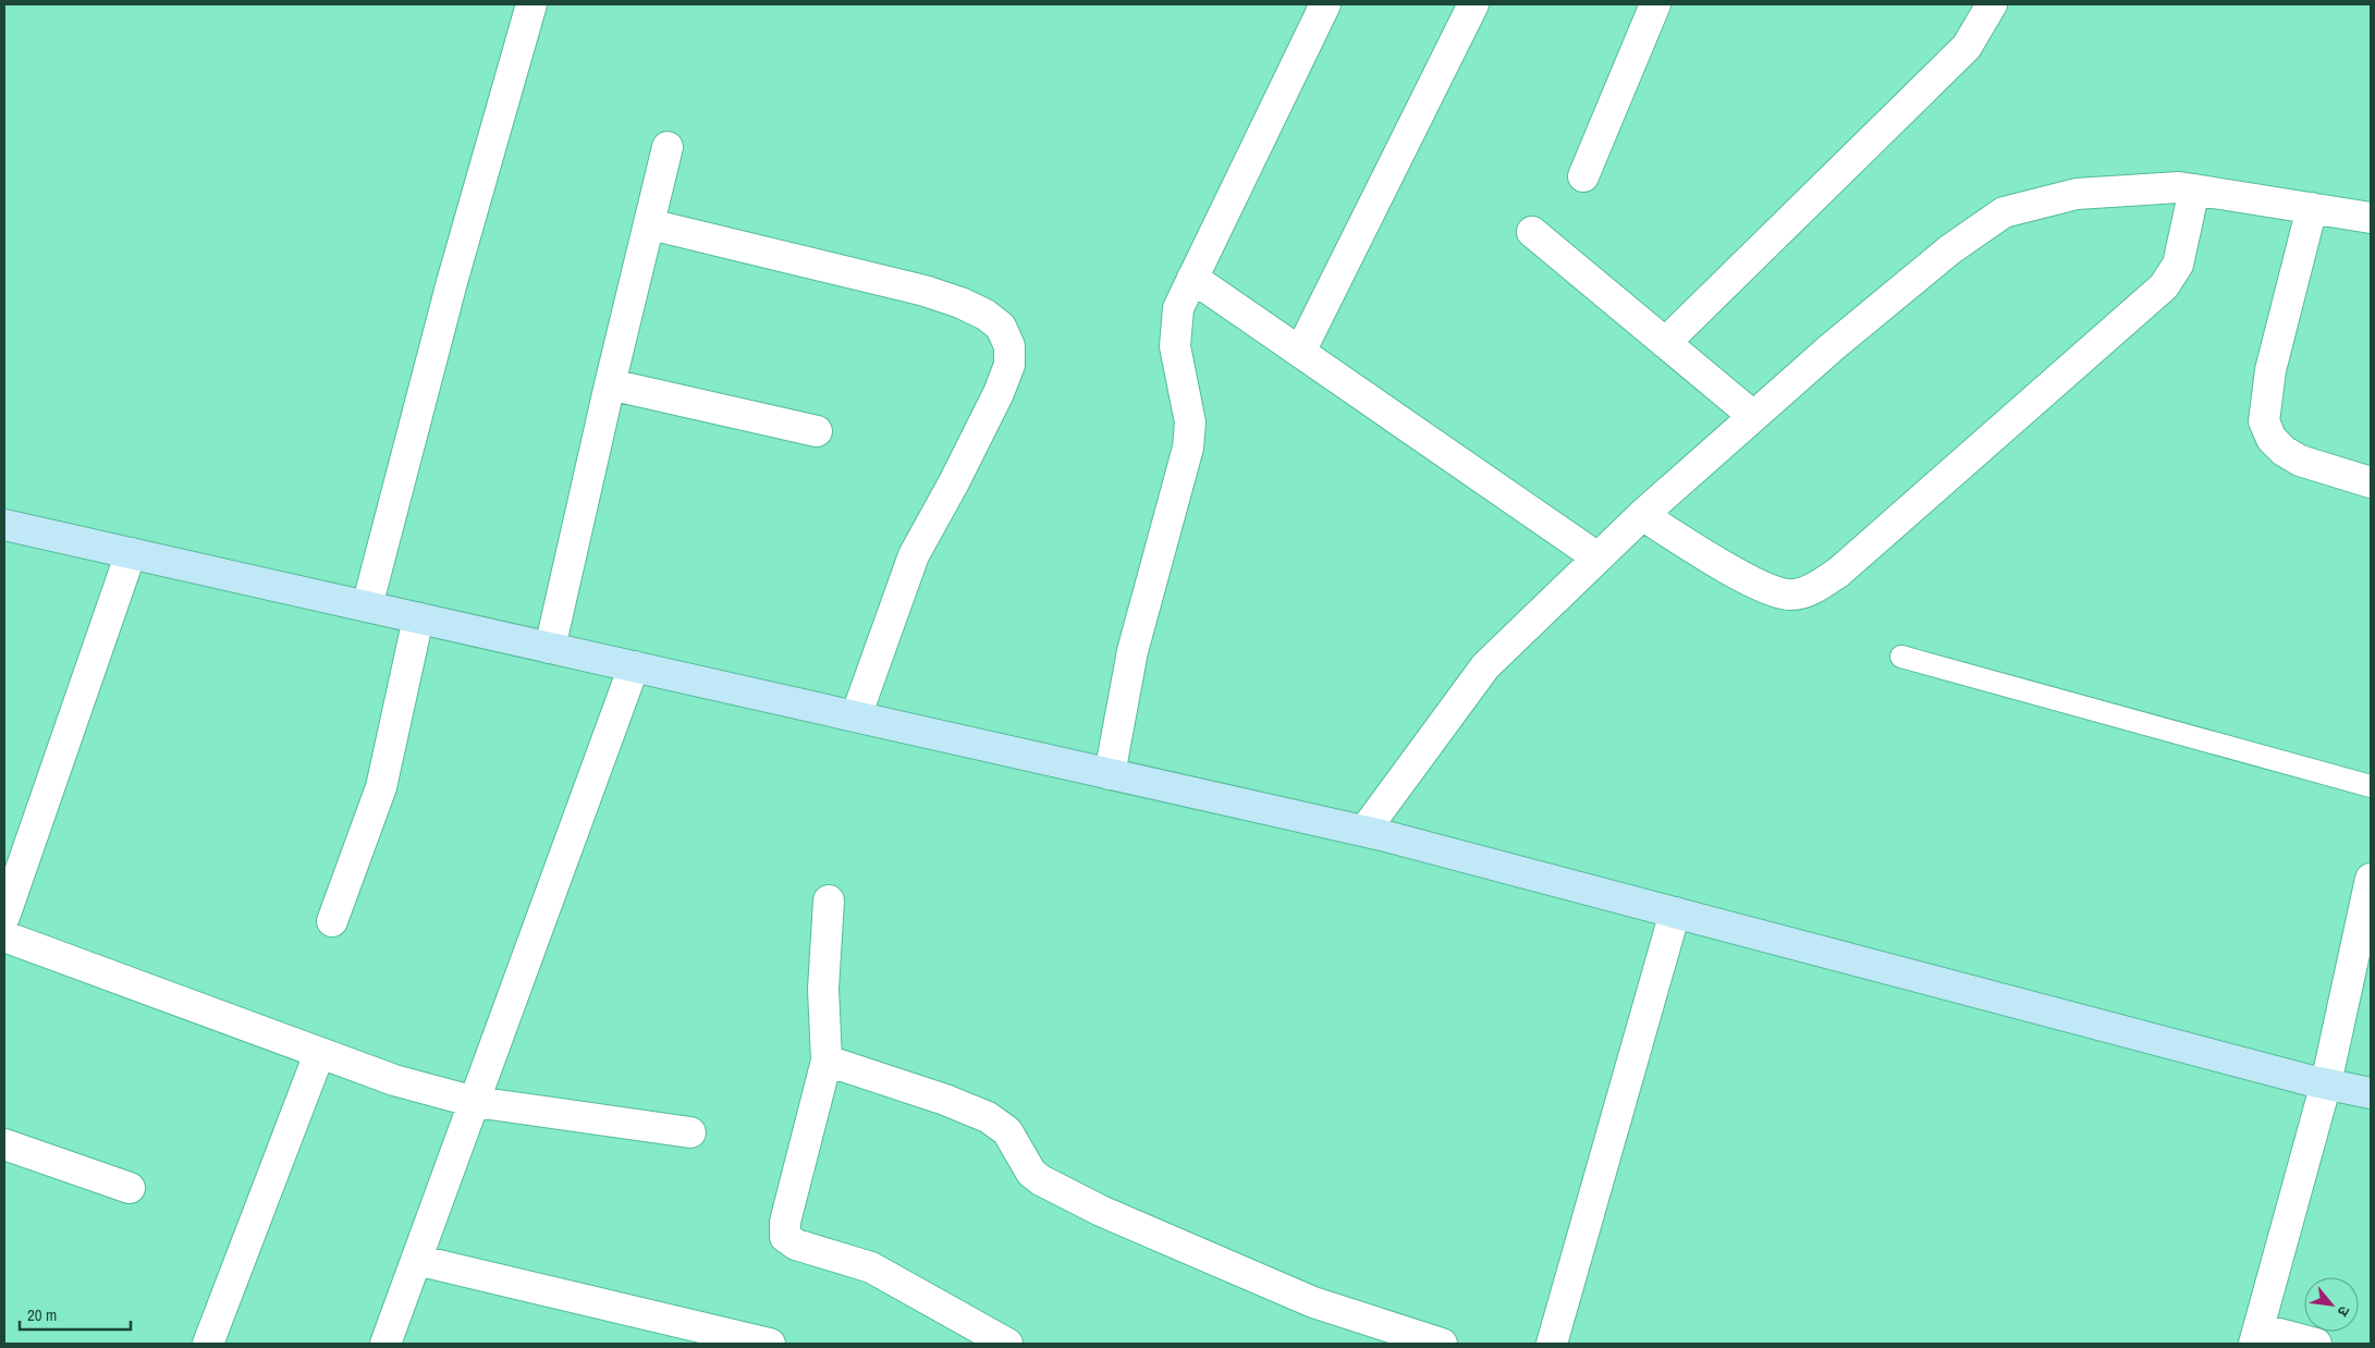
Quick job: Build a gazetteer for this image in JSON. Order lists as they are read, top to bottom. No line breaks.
{"scale_bar":"20 m","north":"bottom right"}
